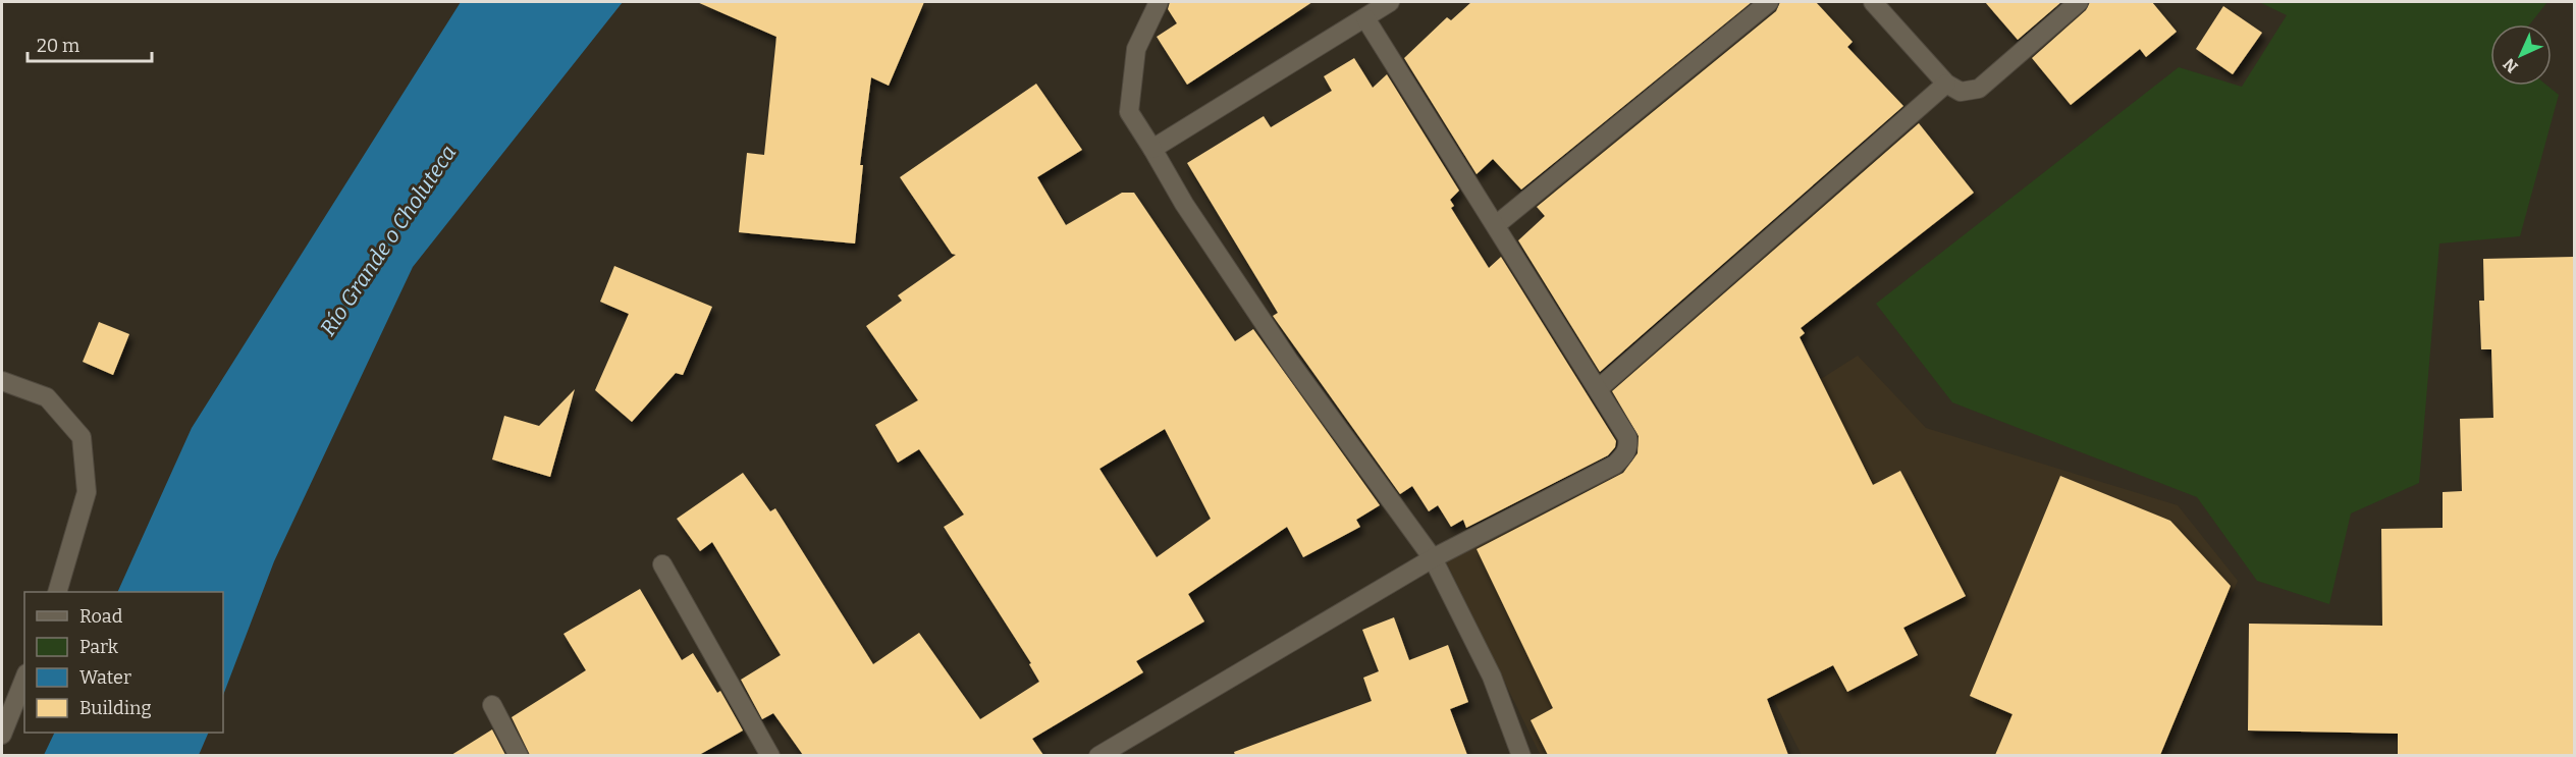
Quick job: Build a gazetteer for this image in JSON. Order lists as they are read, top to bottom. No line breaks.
{"water":["Río Grande o Choluteca"],"legend":["Road","Park","Water","Building"],"scale_bar":"20 m","north":"bottom left"}
